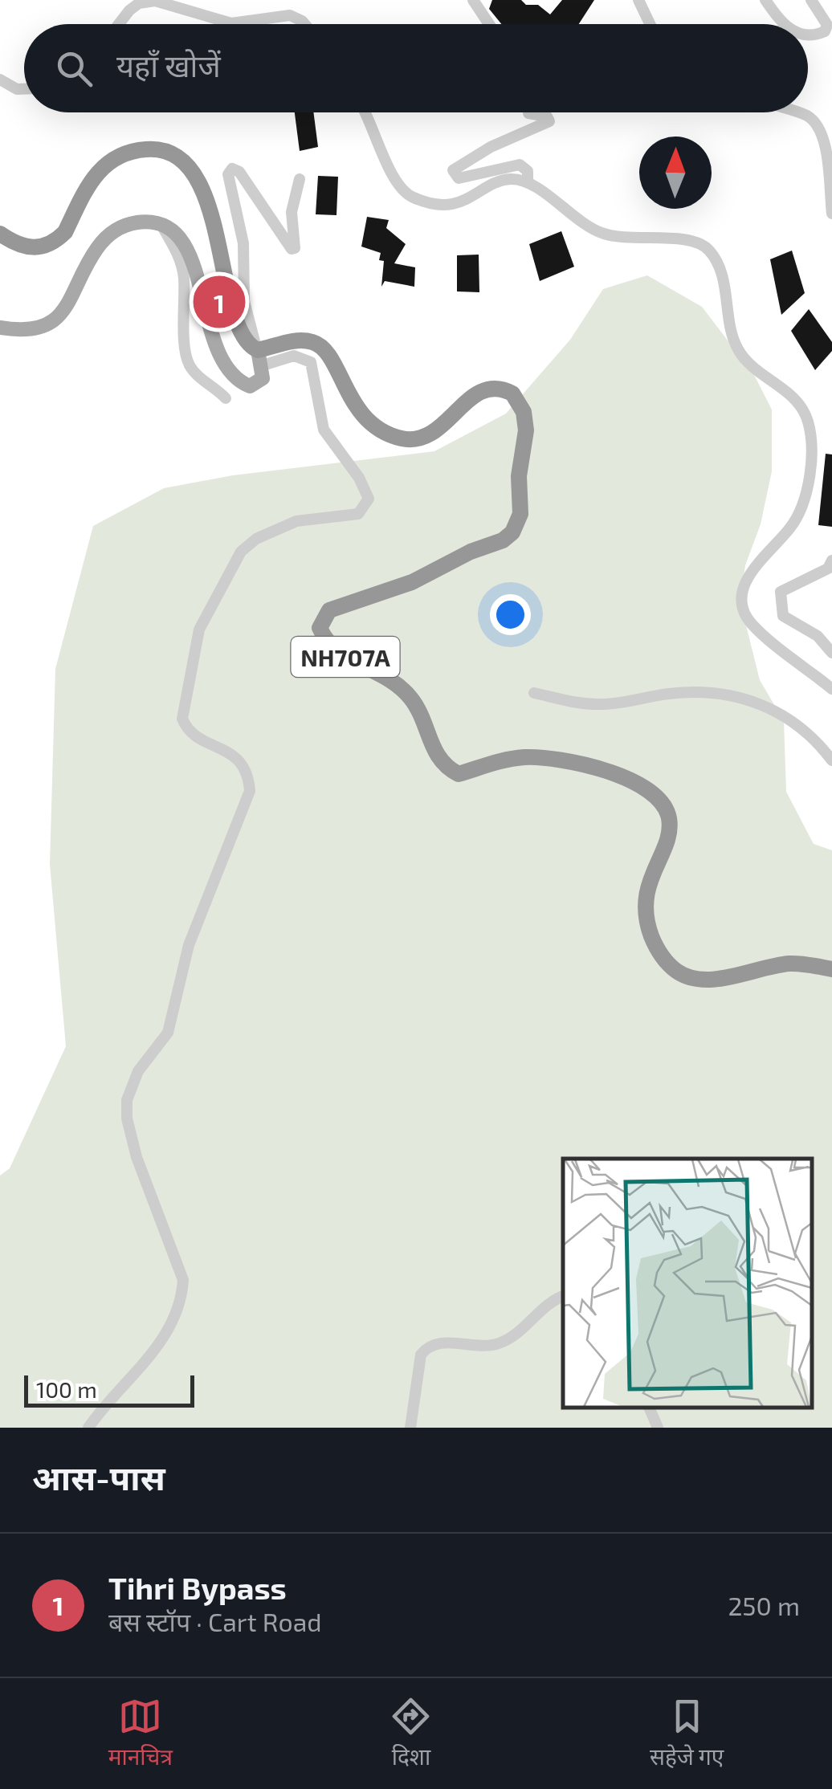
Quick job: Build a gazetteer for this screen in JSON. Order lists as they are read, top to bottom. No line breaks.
{"streets":{"highway":["NH707A"]},"scale_bar":"100 m","north":"top","page":{"search":"यहाँ खोजें","pins":"1","scale":"100 m","heading":"आस-पास","list":[{"mark":"1","name":"Tihri Bypass","note":"बस स्टॉप · Cart Road","value":"250 m"}],"nav":["मानचित्र","दिशा","सहेजे गए"]}}
